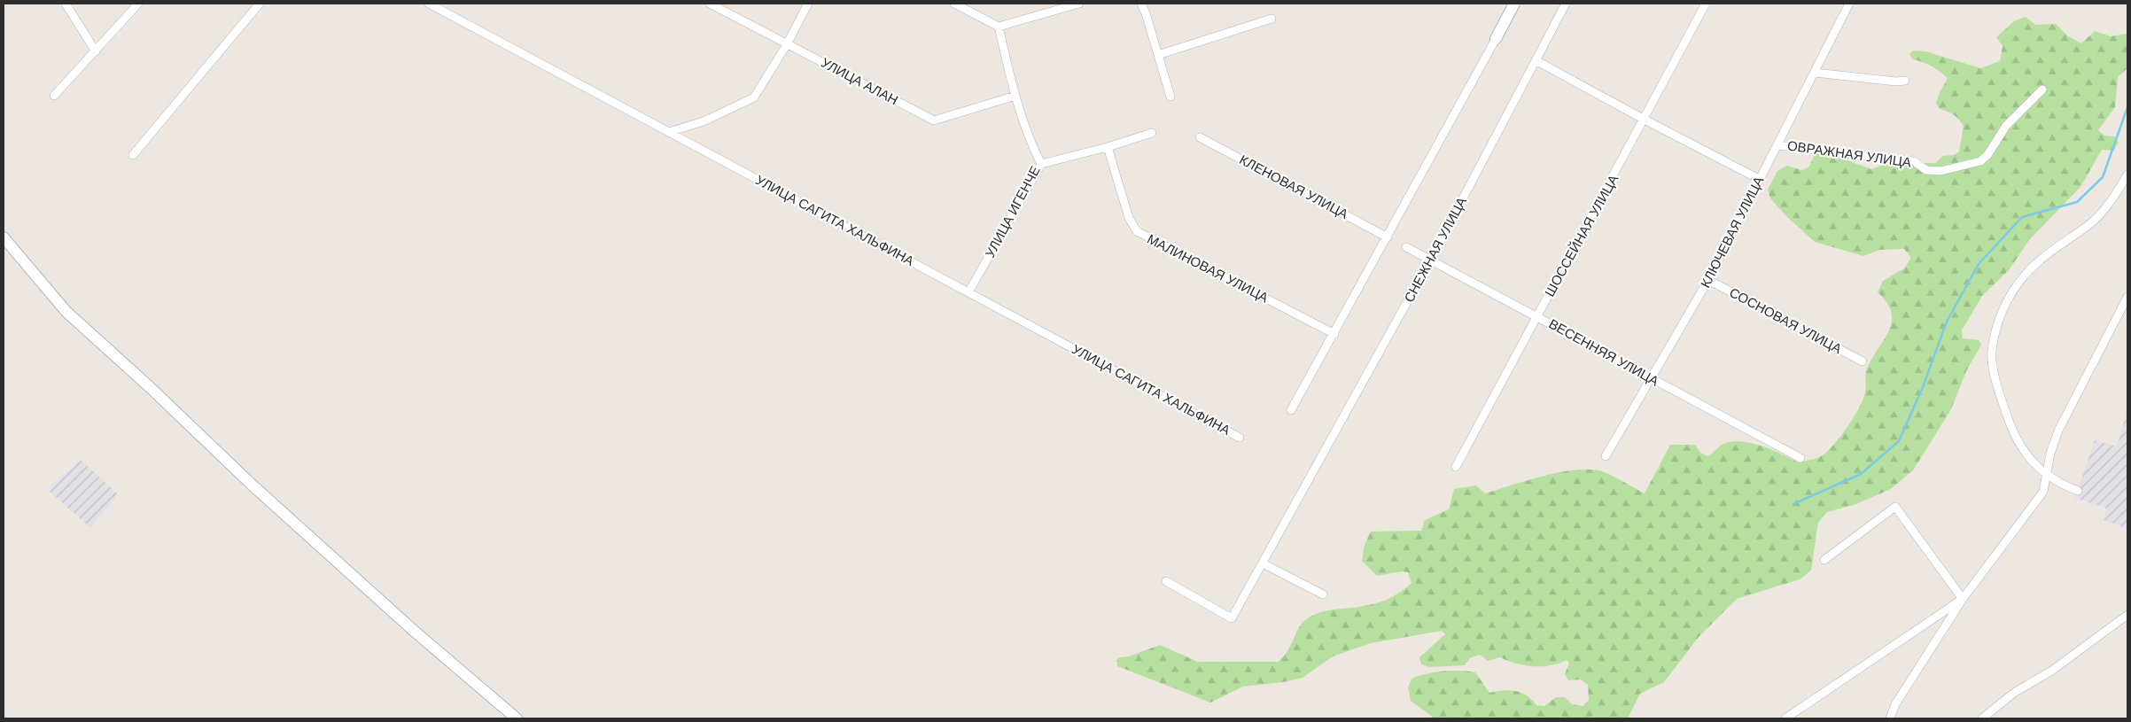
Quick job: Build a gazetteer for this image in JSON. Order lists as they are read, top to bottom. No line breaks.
{"streets":{"street":["УЛИЦА АЛАН","ОВРАЖНАЯ УЛИЦА","КЛЕНОВАЯ УЛИЦА","УЛИЦА ИГЕНЧЕ","УЛИЦА САГИТА ХАЛЬФИНА","КЛЮЧЕВАЯ УЛИЦА","ШОССЕЙНАЯ УЛИЦА","СНЕЖНАЯ УЛИЦА","МАЛИНОВАЯ УЛИЦА","СОСНОВАЯ УЛИЦА","ВЕСЕННЯЯ УЛИЦА"]},"crossings":[["УЛИЦА АЛАН","УЛИЦА ИГЕНЧЕ"],["ОВРАЖНАЯ УЛИЦА","КЛЮЧЕВАЯ УЛИЦА"],["УЛИЦА ИГЕНЧЕ","УЛИЦА САГИТА ХАЛЬФИНА"],["КЛЮЧЕВАЯ УЛИЦА","СОСНОВАЯ УЛИЦА"],["КЛЮЧЕВАЯ УЛИЦА","ВЕСЕННЯЯ УЛИЦА"],["ШОССЕЙНАЯ УЛИЦА","ВЕСЕННЯЯ УЛИЦА"],["СНЕЖНАЯ УЛИЦА","ВЕСЕННЯЯ УЛИЦА"]]}
